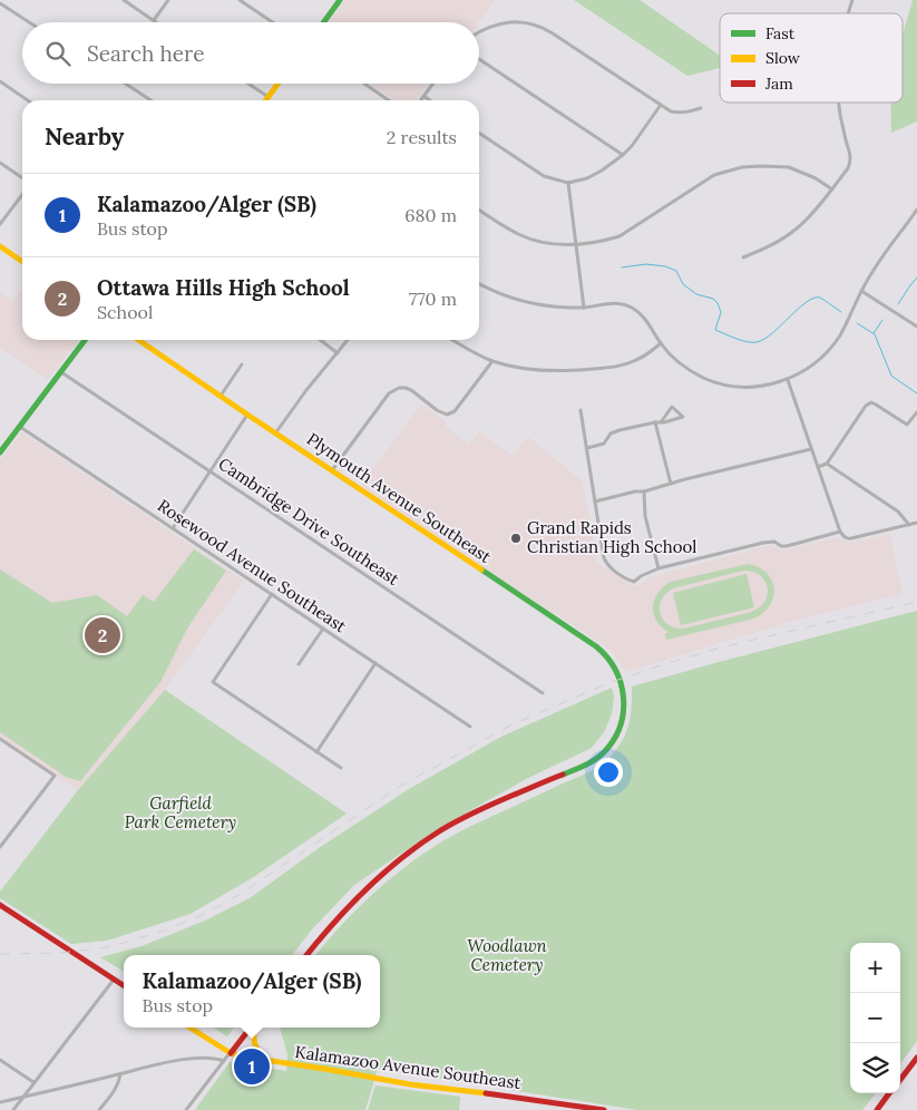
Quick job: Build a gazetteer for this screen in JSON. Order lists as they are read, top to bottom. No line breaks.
{"streets":{"main road":["Plymouth Avenue Southeast","Kalamazoo Avenue Southeast"],"street":["Cambridge Drive Southeast","Rosewood Avenue Southeast"]},"parks":["Garfield Park Cemetery","Woodlawn Cemetery"],"places":["Grand Rapids Christian High School"],"legend":["Fast","Slow","Jam"],"page":{"search":"Search here","heading":["Nearby","2 results"],"list":[{"mark":"1","name":"Kalamazoo/Alger (SB)","note":"Bus stop","value":"680 m"},{"mark":"2","name":"Ottawa Hills High School","note":"School","value":"770 m"}],"pins":["2","1"],"map_buttons":["+","−"],"popup":["Kalamazoo/Alger (SB)","Bus stop"]}}
